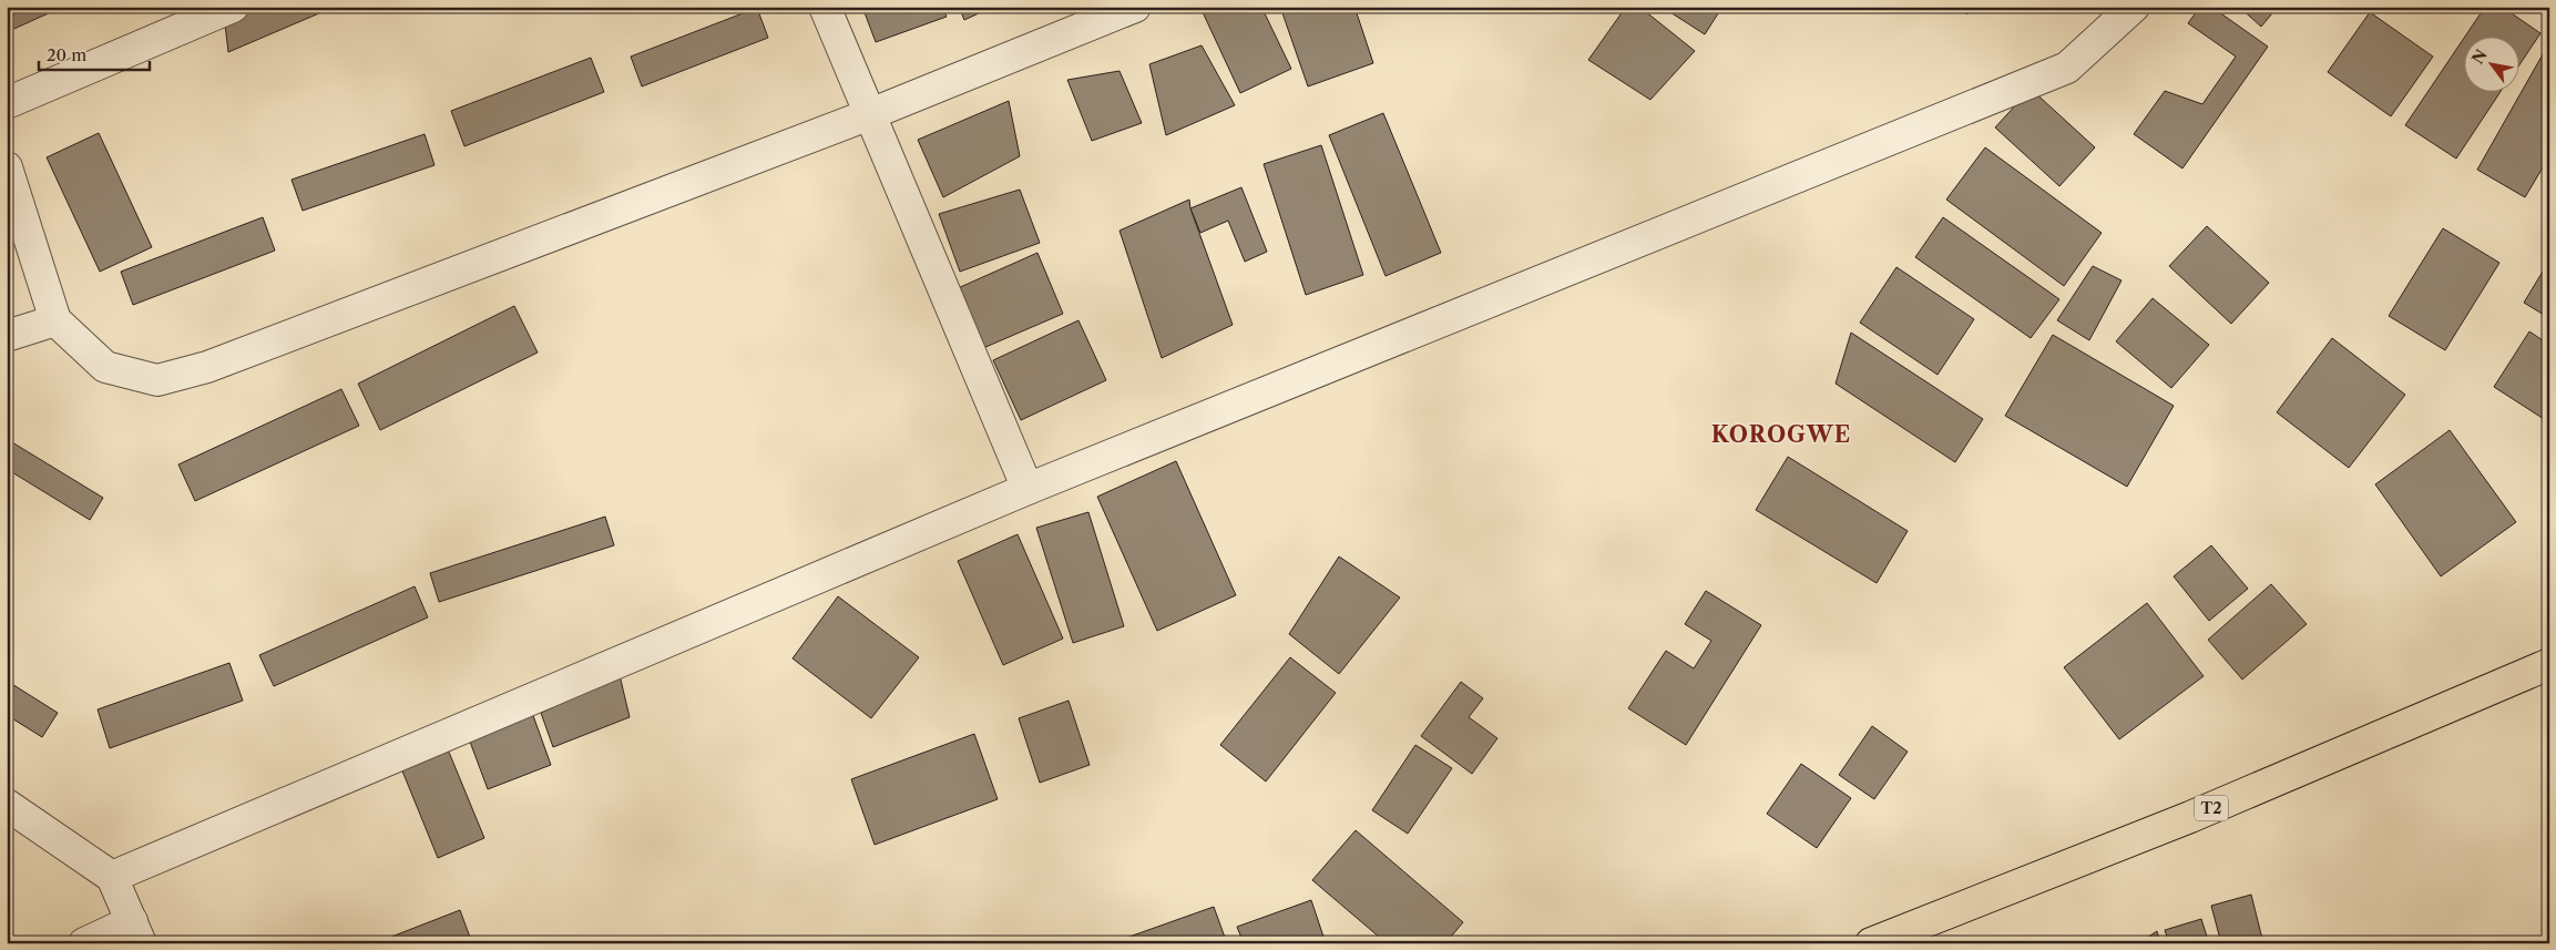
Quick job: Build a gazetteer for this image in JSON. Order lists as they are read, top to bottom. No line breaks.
{"streets":{"highway":["T2"]},"districts":["KOROGWE"],"scale_bar":"20 m","north":"top left"}
